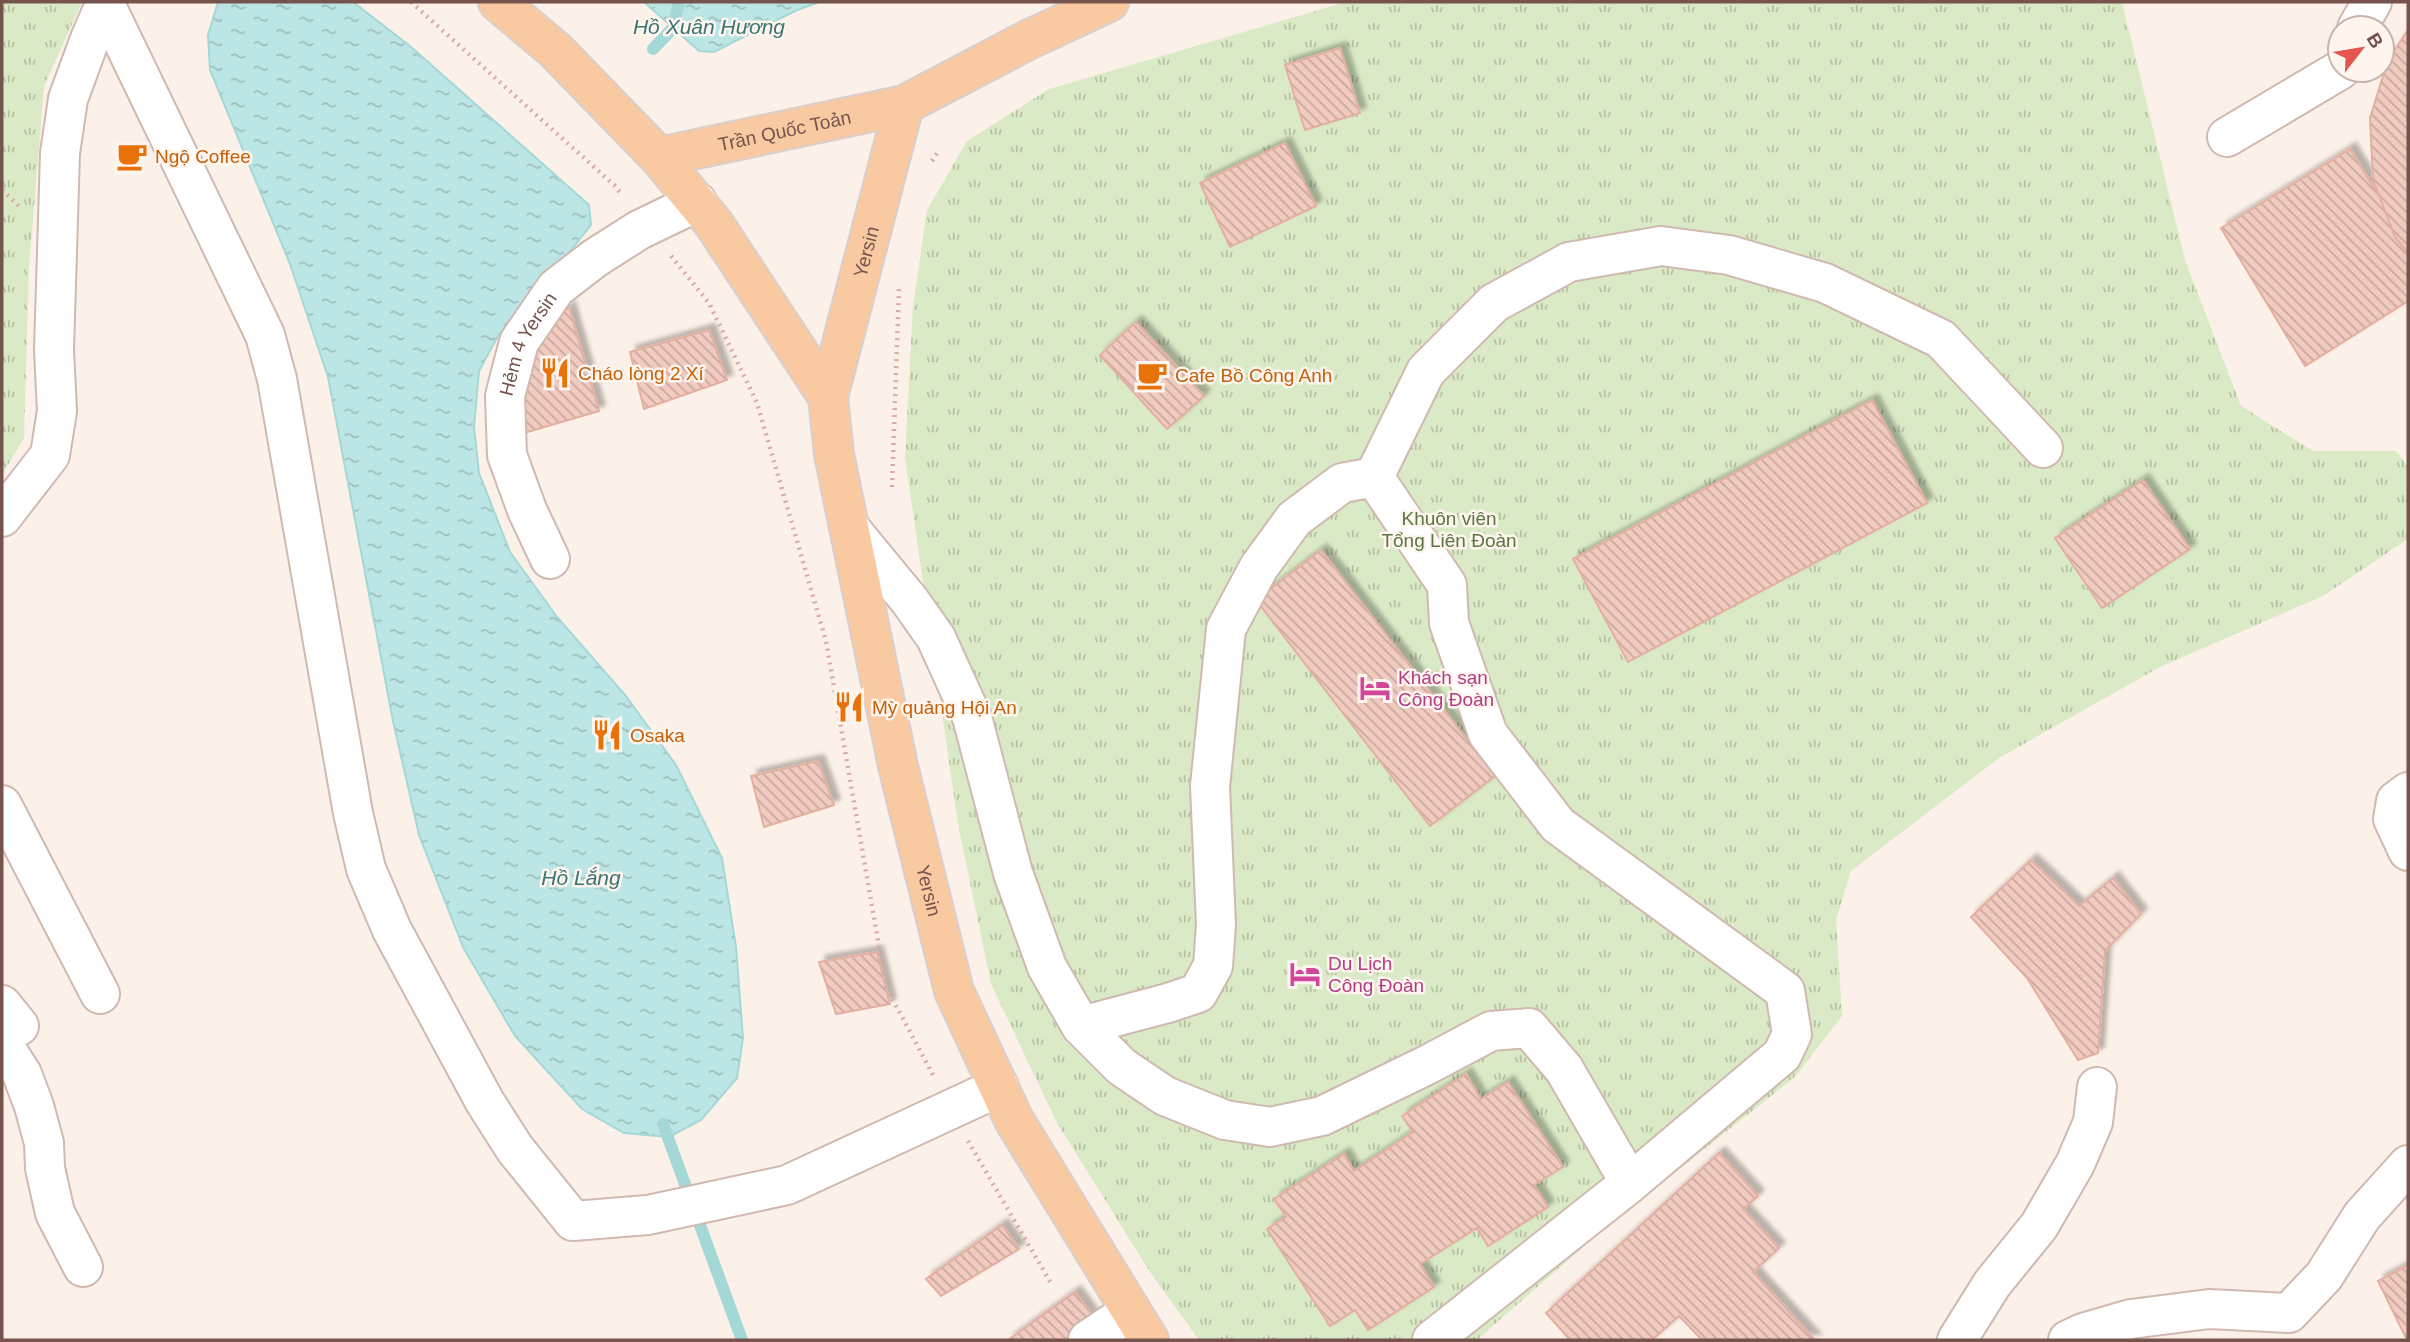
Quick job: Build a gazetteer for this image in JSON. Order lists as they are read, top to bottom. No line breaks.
{"streets":{"main road":["Trần Quốc Toản","Yersin"],"street":["Hẻm 4 Yersin"]},"crossings":[["Trần Quốc Toản","Yersin"],["Yersin","Hẻm 4 Yersin"]],"water":["Hồ Xuân Hương","Hồ Lắng"],"parks":["Khuôn viên Tổng Liên Đoàn"],"places":{"cafe":["Ngộ Coffee","Cafe Bồ Công Anh"],"restaurant":["Cháo lòng 2 Xí","Mỳ quảng Hội An","Osaka"],"hotel":["Khách sạn Công Đoàn","Du Lịch Công Đoàn"]},"north":"top right"}
